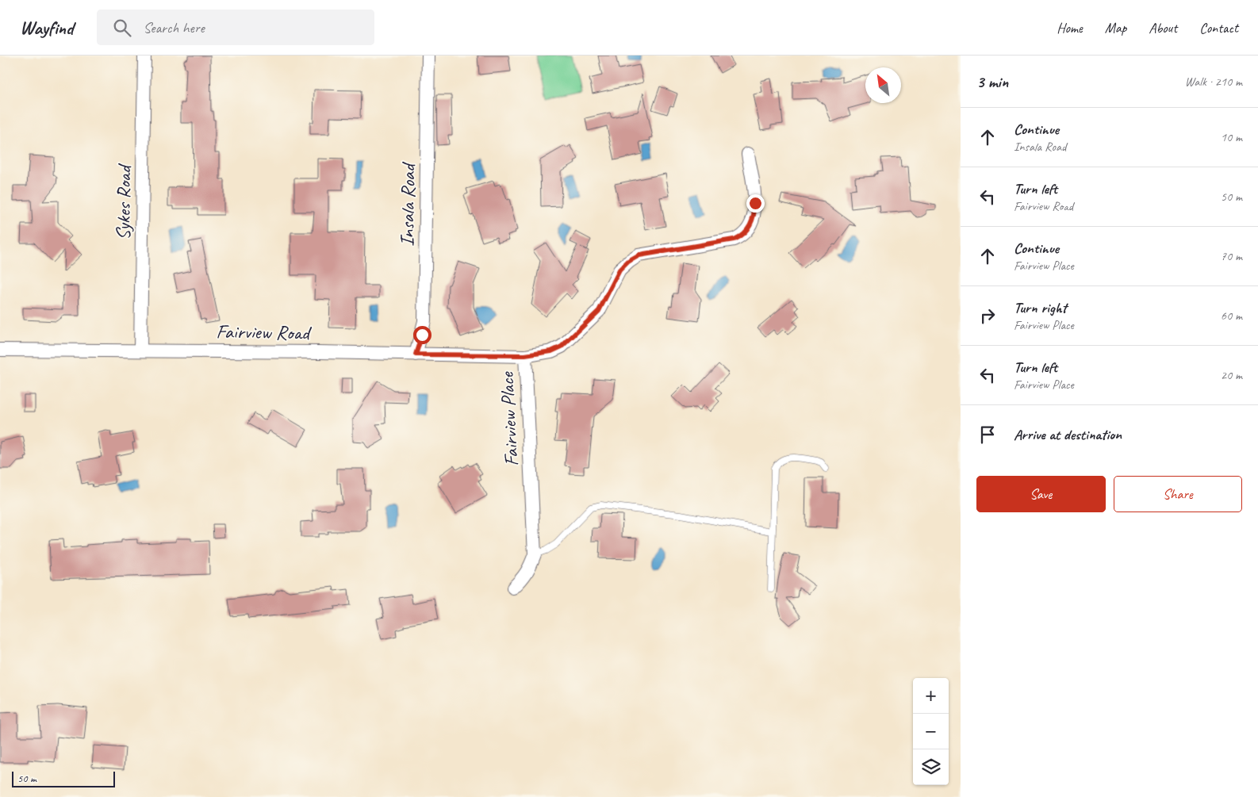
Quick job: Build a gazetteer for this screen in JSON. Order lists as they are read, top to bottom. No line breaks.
{"streets":{"street":["Sykes Road","Insala Road","Fairview Road","Fairview Place"]},"crossings":[["Sykes Road","Fairview Road"],["Insala Road","Fairview Road"],["Fairview Road","Fairview Place"]],"scale_bar":"50 m","north":"top left","page":{"header":"Wayfind","search":"Search here","nav":["Home","Map","About","Contact"],"heading":["3 min","Walk · 210 m"],"list":[["Continue","Insala Road","10 m"],["Turn left","Fairview Road","50 m"],["Continue","Fairview Place","70 m"],["Turn right","Fairview Place","60 m"],["Turn left","Fairview Place","20 m"],"Arrive at destination"],"buttons":["Save","Share"],"map_buttons":["+","−"],"scale":"50 m"}}
